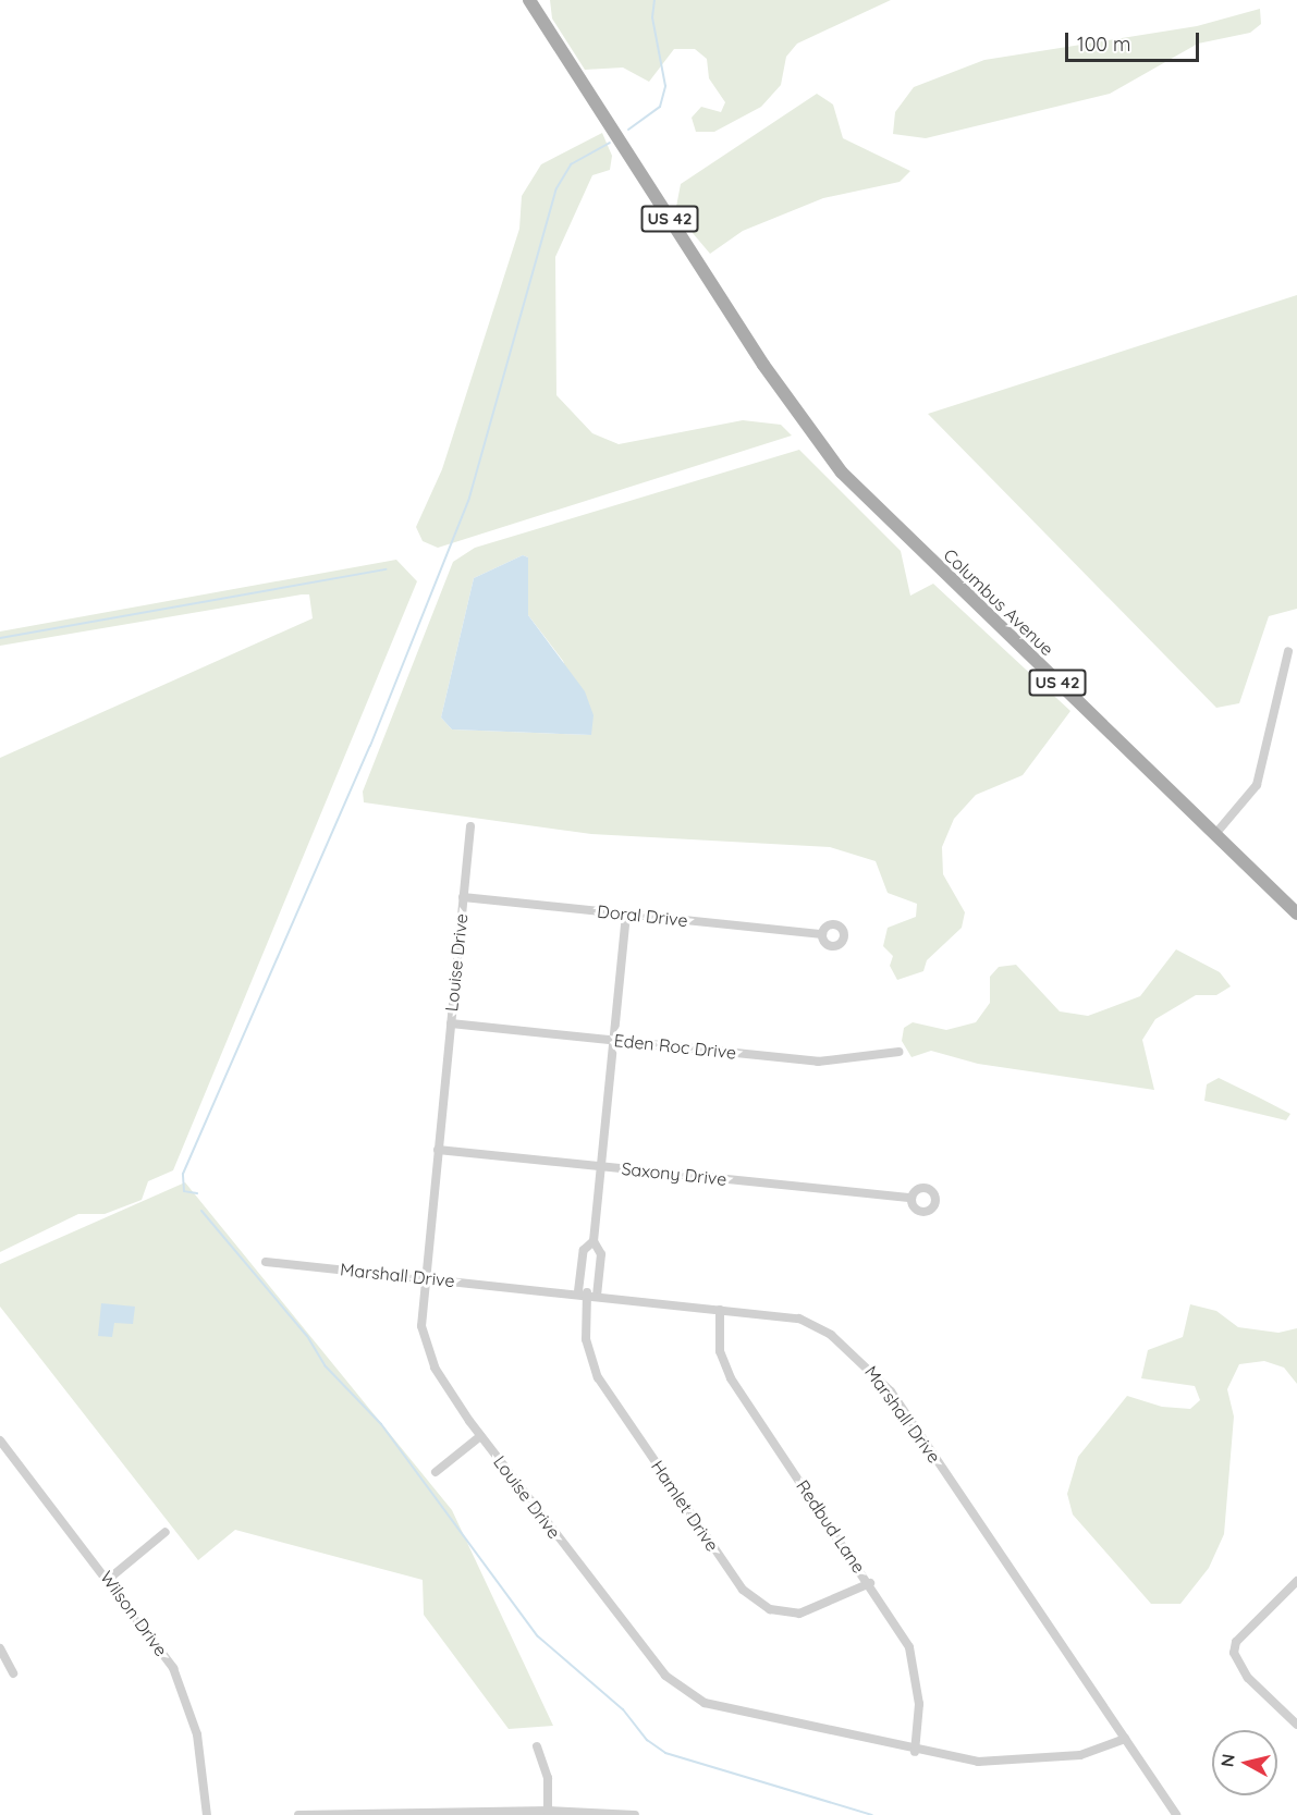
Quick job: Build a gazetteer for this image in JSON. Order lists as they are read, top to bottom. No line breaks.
{"streets":{"main road":["US 42","Columbus Avenue"],"street":["Doral Drive","Louise Drive","Eden Roc Drive","Saxony Drive","Marshall Drive","Hamlet Drive","Redbud Lane","Wilson Drive"]},"crossings":[["Doral Drive","Louise Drive"],["Doral Drive","Hamlet Drive"],["Louise Drive","Eden Roc Drive"],["Louise Drive","Saxony Drive"],["Louise Drive","Marshall Drive"],["Louise Drive","Redbud Lane"],["Eden Roc Drive","Hamlet Drive"],["Saxony Drive","Hamlet Drive"],["Marshall Drive","Hamlet Drive"],["Marshall Drive","Redbud Lane"],["Hamlet Drive","Redbud Lane"]],"scale_bar":"100 m","north":"left"}
